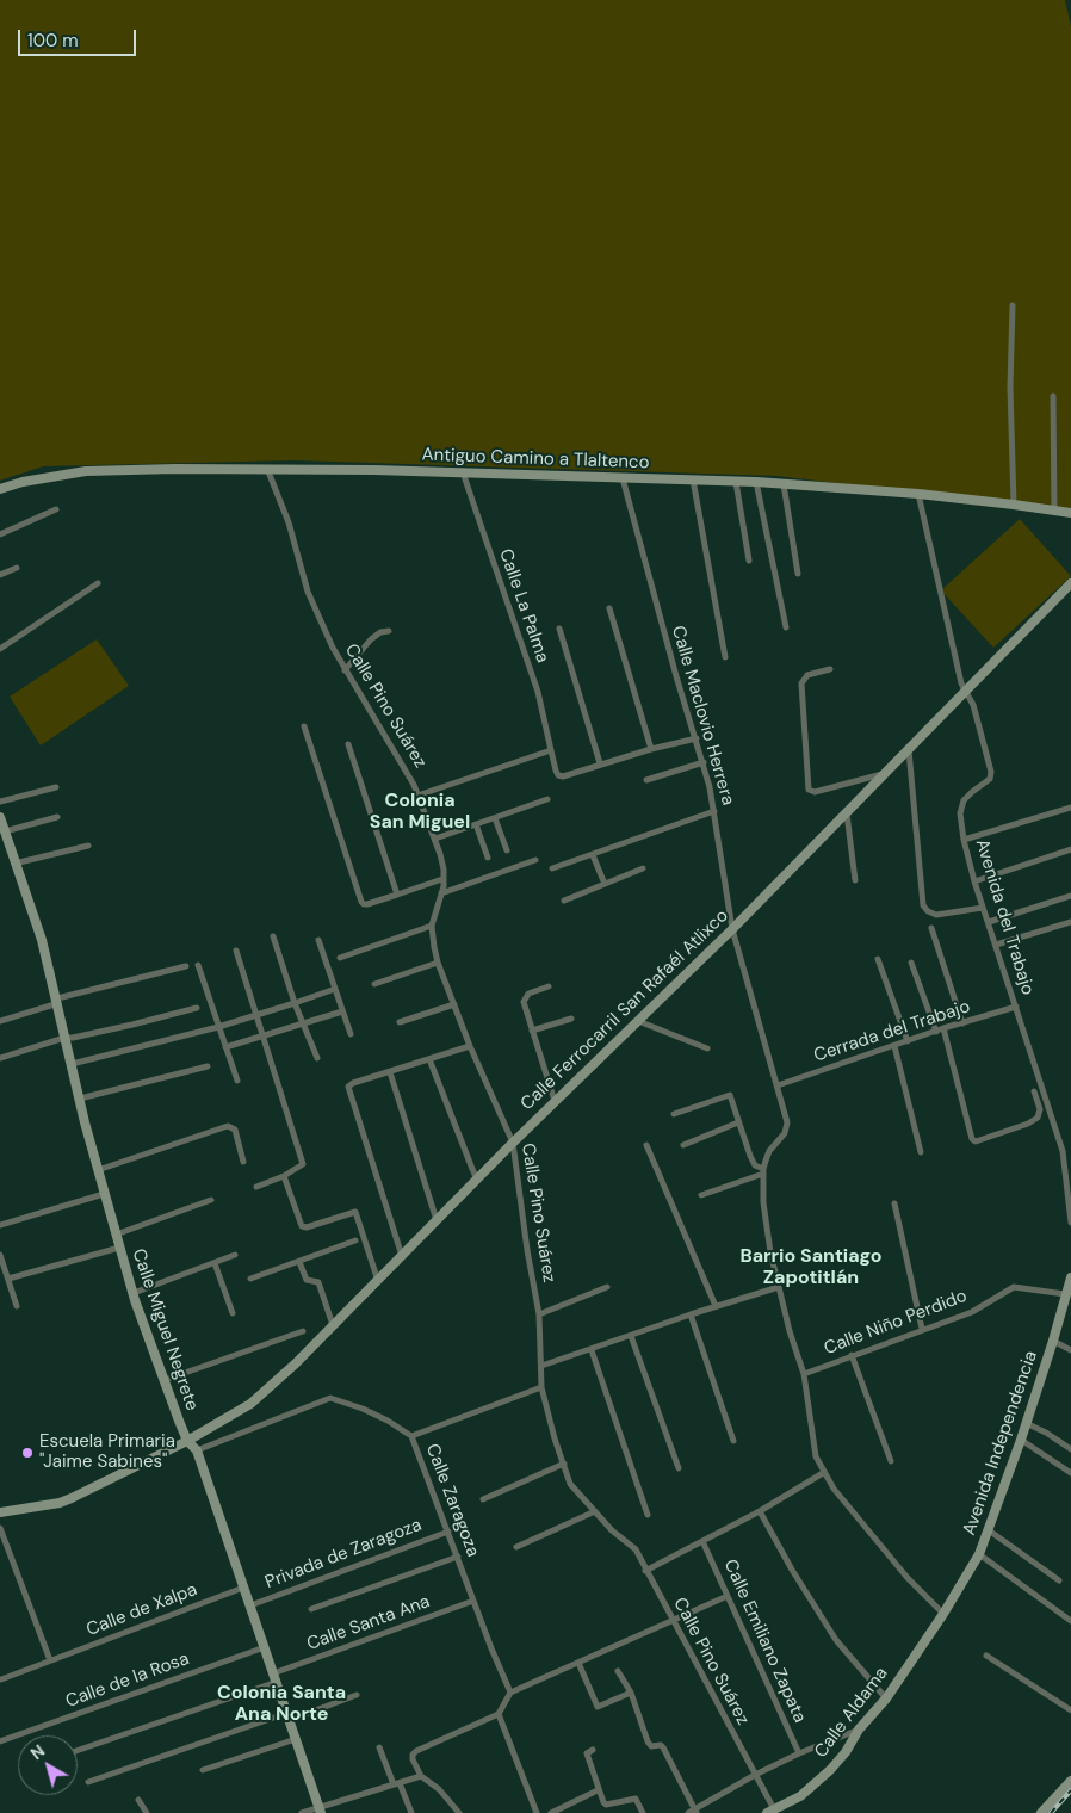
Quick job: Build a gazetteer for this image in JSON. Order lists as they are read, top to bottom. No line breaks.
{"streets":{"street":["Antiguo Camino a Tlaltenco","Calle La Palma","Calle Pino Suárez","Calle Maclovio Herrera","Avenida del Trabajo","Calle Ferrocarril San Rafaél Atlixco","Cerrada del Trabajo","Calle Niño Perdido","Calle Miguel Negrete","Avenida Independencia","Calle Zaragoza","Privada de Zaragoza","Calle de Xalpa","Calle Santa Ana","Calle Emiliano Zapata","Calle de la Rosa","Calle Aldama"]},"crossings":[["Antiguo Camino a Tlaltenco","Calle La Palma"],["Antiguo Camino a Tlaltenco","Calle Pino Suárez"],["Antiguo Camino a Tlaltenco","Calle Maclovio Herrera"],["Antiguo Camino a Tlaltenco","Avenida del Trabajo"],["Calle Pino Suárez","Calle Ferrocarril San Rafaél Atlixco"],["Calle Pino Suárez","Calle Aldama"],["Calle Maclovio Herrera","Calle Ferrocarril San Rafaél Atlixco"],["Calle Maclovio Herrera","Cerrada del Trabajo"],["Calle Maclovio Herrera","Calle Niño Perdido"],["Calle Maclovio Herrera","Avenida Independencia"],["Calle Maclovio Herrera","Calle Aldama"],["Avenida del Trabajo","Calle Ferrocarril San Rafaél Atlixco"],["Avenida del Trabajo","Cerrada del Trabajo"],["Calle Ferrocarril San Rafaél Atlixco","Calle Miguel Negrete"],["Calle Niño Perdido","Avenida Independencia"],["Calle Miguel Negrete","Calle Zaragoza"],["Calle Miguel Negrete","Privada de Zaragoza"],["Calle Miguel Negrete","Calle de Xalpa"],["Calle Miguel Negrete","Calle Santa Ana"],["Calle Miguel Negrete","Calle de la Rosa"],["Avenida Independencia","Calle Aldama"],["Calle Zaragoza","Privada de Zaragoza"],["Calle Zaragoza","Calle Santa Ana"]],"districts":["Colonia San Miguel","Barrio Santiago Zapotitlán","Colonia Santa Ana Norte"],"places":["Escuela Primaria \"Jaime Sabines\""],"scale_bar":"100 m","north":"top left"}
